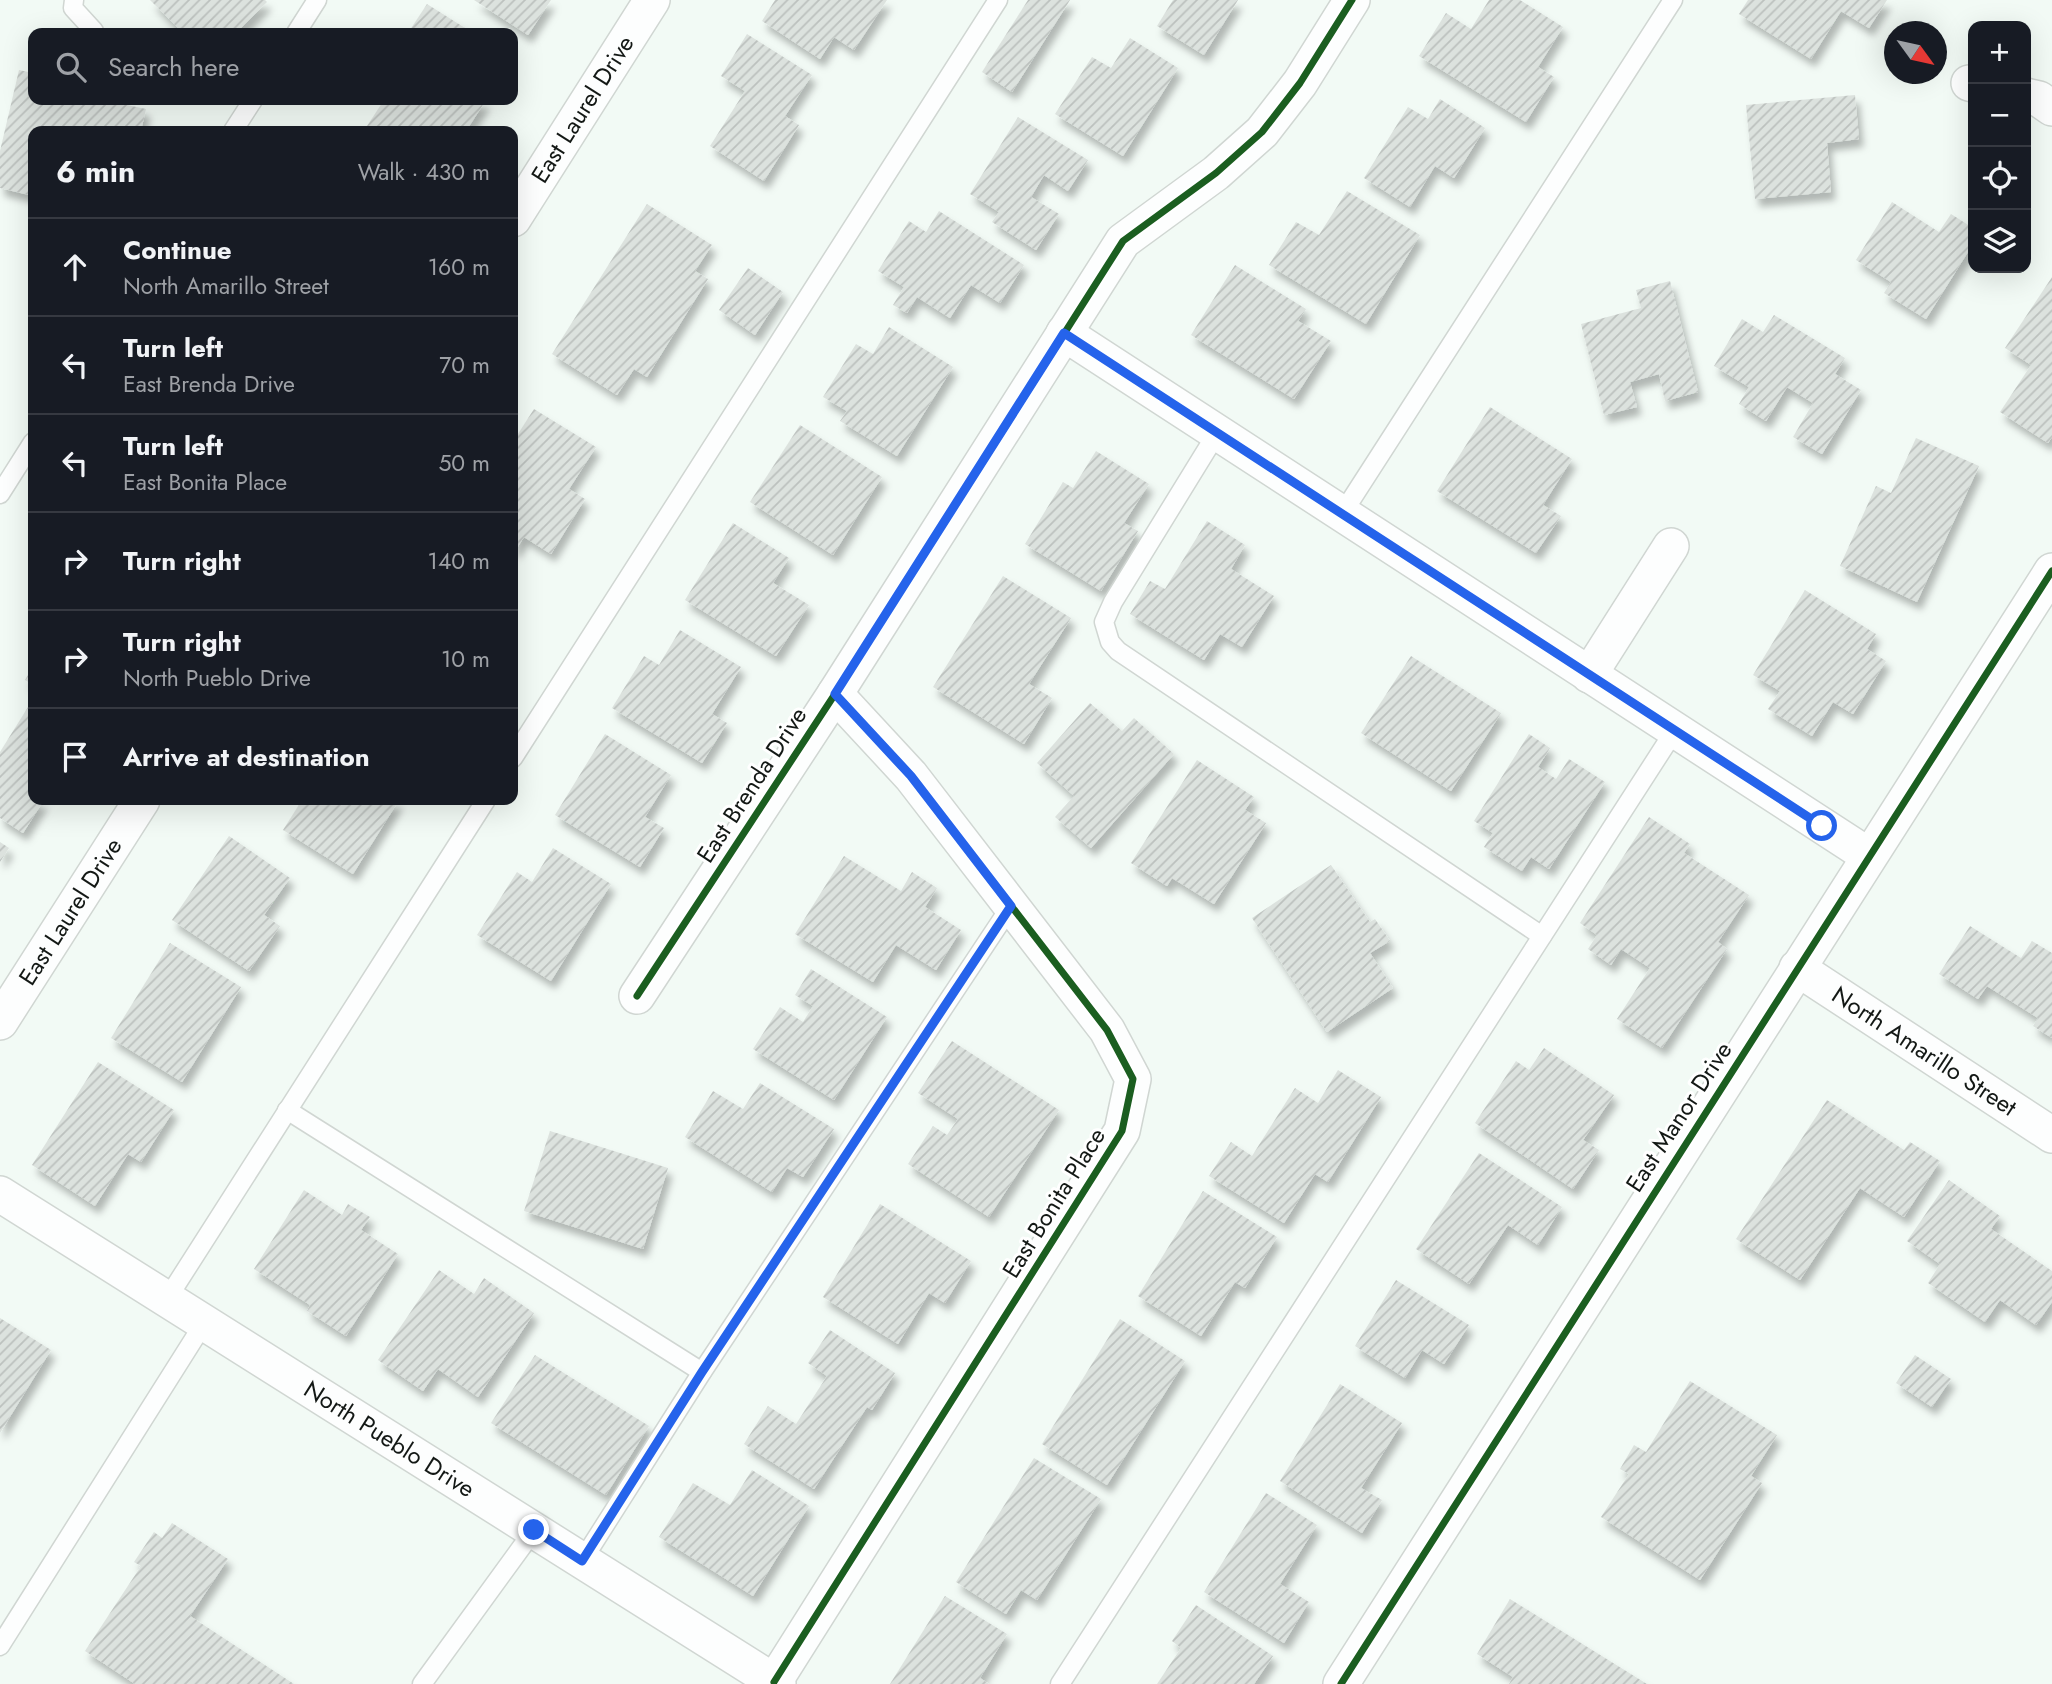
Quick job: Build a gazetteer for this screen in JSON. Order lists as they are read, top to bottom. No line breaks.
{"streets":{"street":["East Laurel Drive","East Brenda Drive","North Amarillo Street","East Manor Drive","East Bonita Place","North Pueblo Drive"]},"crossings":[["East Brenda Drive","East Bonita Place"],["North Amarillo Street","East Manor Drive"],["East Bonita Place","North Pueblo Drive"]],"north":"bottom right","page":{"map_buttons":["+","−"],"search":"Search here","heading":["6 min","Walk · 430 m"],"list":[["Continue","North Amarillo Street","160 m"],["Turn left","East Brenda Drive","70 m"],["Turn left","East Bonita Place","50 m"],["Turn right","140 m"],["Turn right","North Pueblo Drive","10 m"],"Arrive at destination"]}}
